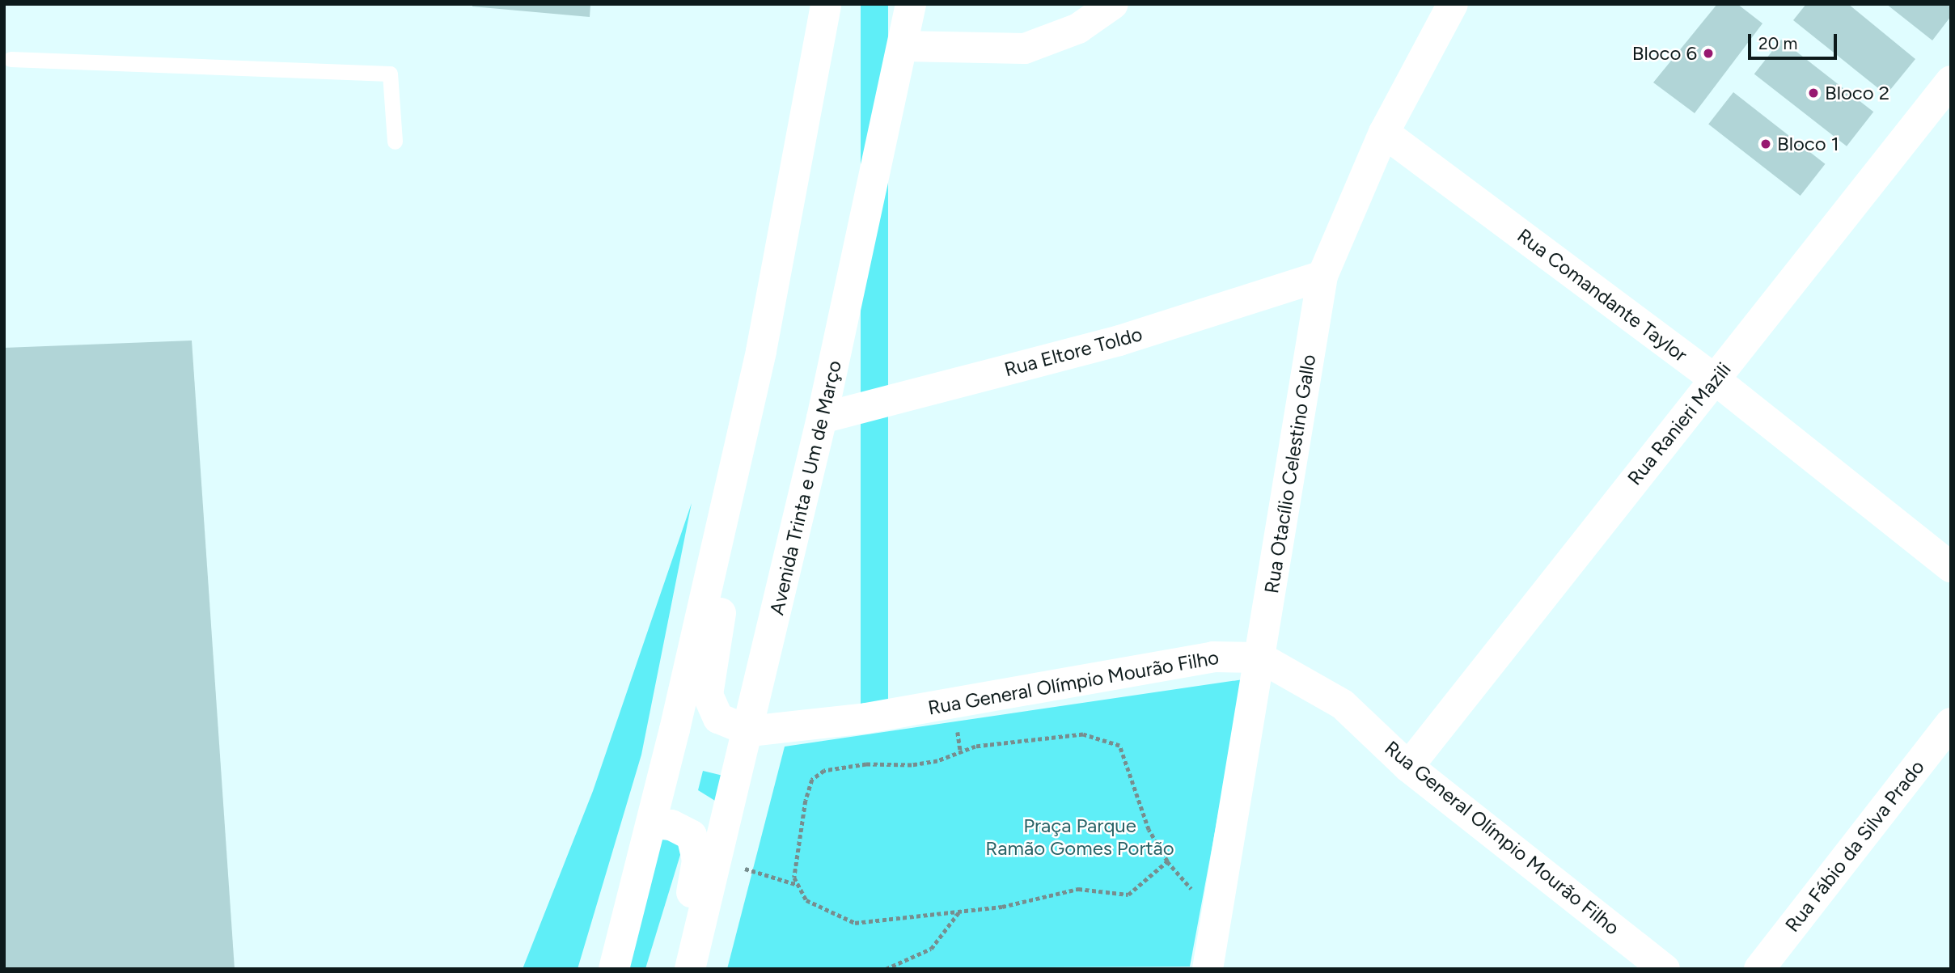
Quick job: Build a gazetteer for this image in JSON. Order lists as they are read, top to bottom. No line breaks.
{"streets":{"street":["Rua Comandante Taylor","Rua Eltore Toldo","Rua Ranieri Mazili","Rua Otacílio Celestino Gallo","Avenida Trinta e Um de Março","Rua General Olímpio Mourão Filho","Rua Fábio da Silva Prado"]},"crossings":[["Rua Comandante Taylor","Rua Ranieri Mazili"],["Rua Comandante Taylor","Rua Otacílio Celestino Gallo"],["Rua Eltore Toldo","Rua Otacílio Celestino Gallo"],["Rua Eltore Toldo","Avenida Trinta e Um de Março"],["Rua Ranieri Mazili","Rua General Olímpio Mourão Filho"],["Rua Otacílio Celestino Gallo","Rua General Olímpio Mourão Filho"],["Avenida Trinta e Um de Março","Rua General Olímpio Mourão Filho"]],"parks":["Praça Parque Ramão Gomes Portão"],"places":["Bloco 6","Bloco 2","Bloco 1"],"scale_bar":"20 m"}
